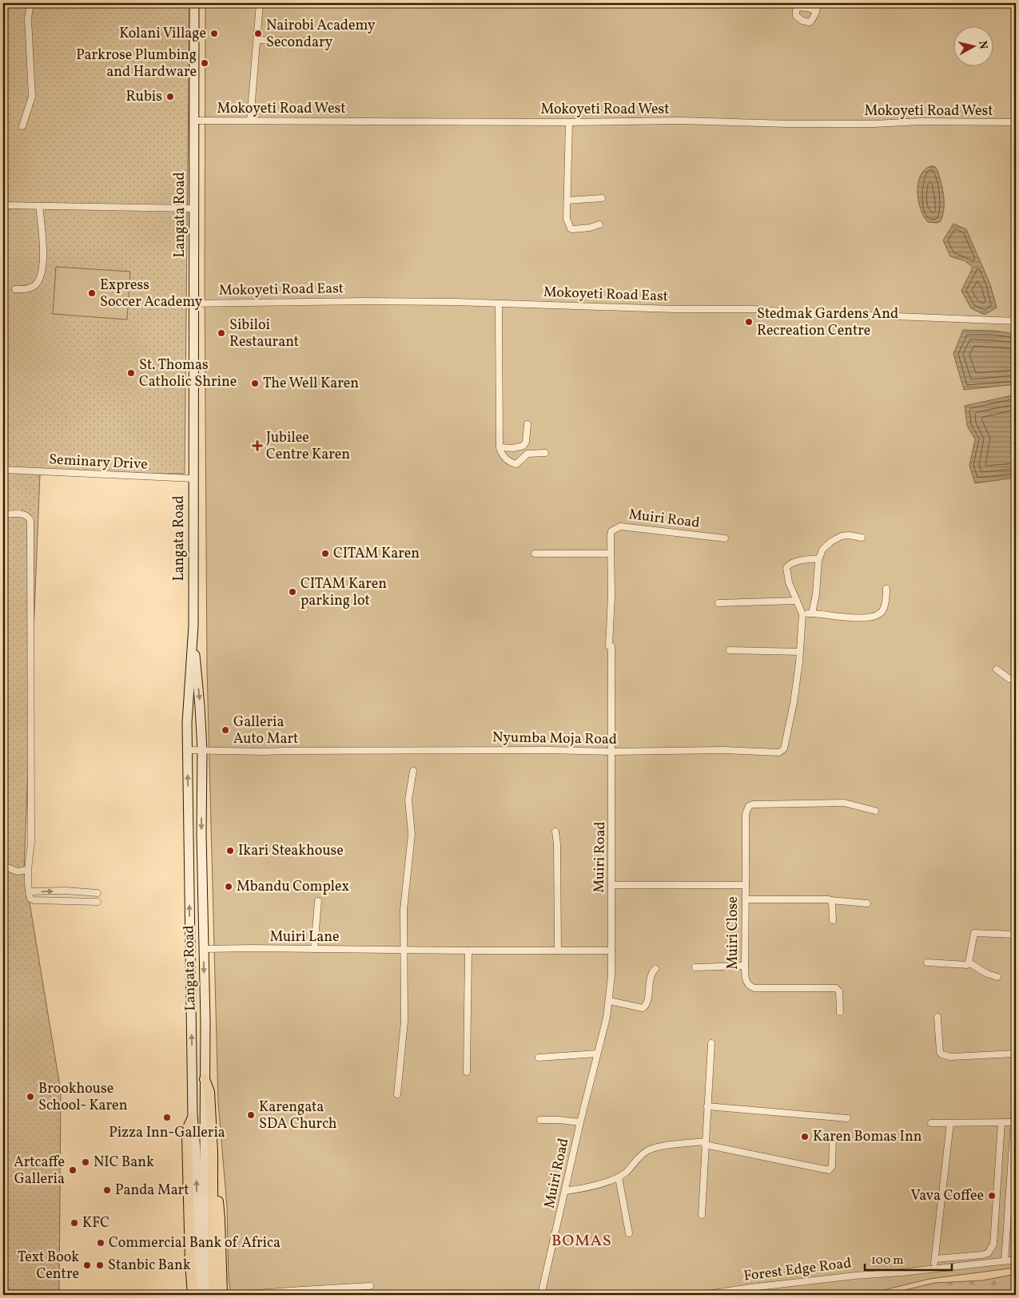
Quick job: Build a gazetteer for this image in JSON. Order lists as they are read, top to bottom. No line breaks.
{"streets":{"main road":["Langata Road"],"street":["Mokoyeti Road West","Mokoyeti Road East","Seminary Drive","Muiri Road","Nyumba Moja Road","Muiri Close","Muiri Lane","Forest Edge Road"]},"crossings":[["Mokoyeti Road West","Langata Road"],["Langata Road","Mokoyeti Road East"],["Langata Road","Seminary Drive"],["Langata Road","Nyumba Moja Road"],["Langata Road","Muiri Lane"],["Muiri Road","Nyumba Moja Road"],["Muiri Road","Muiri Close"],["Muiri Road","Muiri Lane"]],"districts":["BOMAS"],"places":{"other":["Kolani Village","Nairobi Academy Secondary","Parkrose Plumbing and Hardware","Rubis","Express Soccer Academy","Stedmak Gardens And Recreation Centre","Sibiloi Restaurant","St. Thomas Catholic Shrine","The Well Karen","CITAM Karen","CITAM Karen parking lot","Galleria Auto Mart","Ikari Steakhouse","Mbandu Complex","Brookhouse School- Karen","Karengata SDA Church","Pizza Inn-Galleria","Karen Bomas Inn","NIC Bank","Artcaffe Galleria","Panda Mart","Vava Coffee","KFC","Commercial Bank of Africa","Text Book Centre","Stanbic Bank"],"health":["Jubilee Centre Karen"]},"scale_bar":"100 m","north":"right"}
